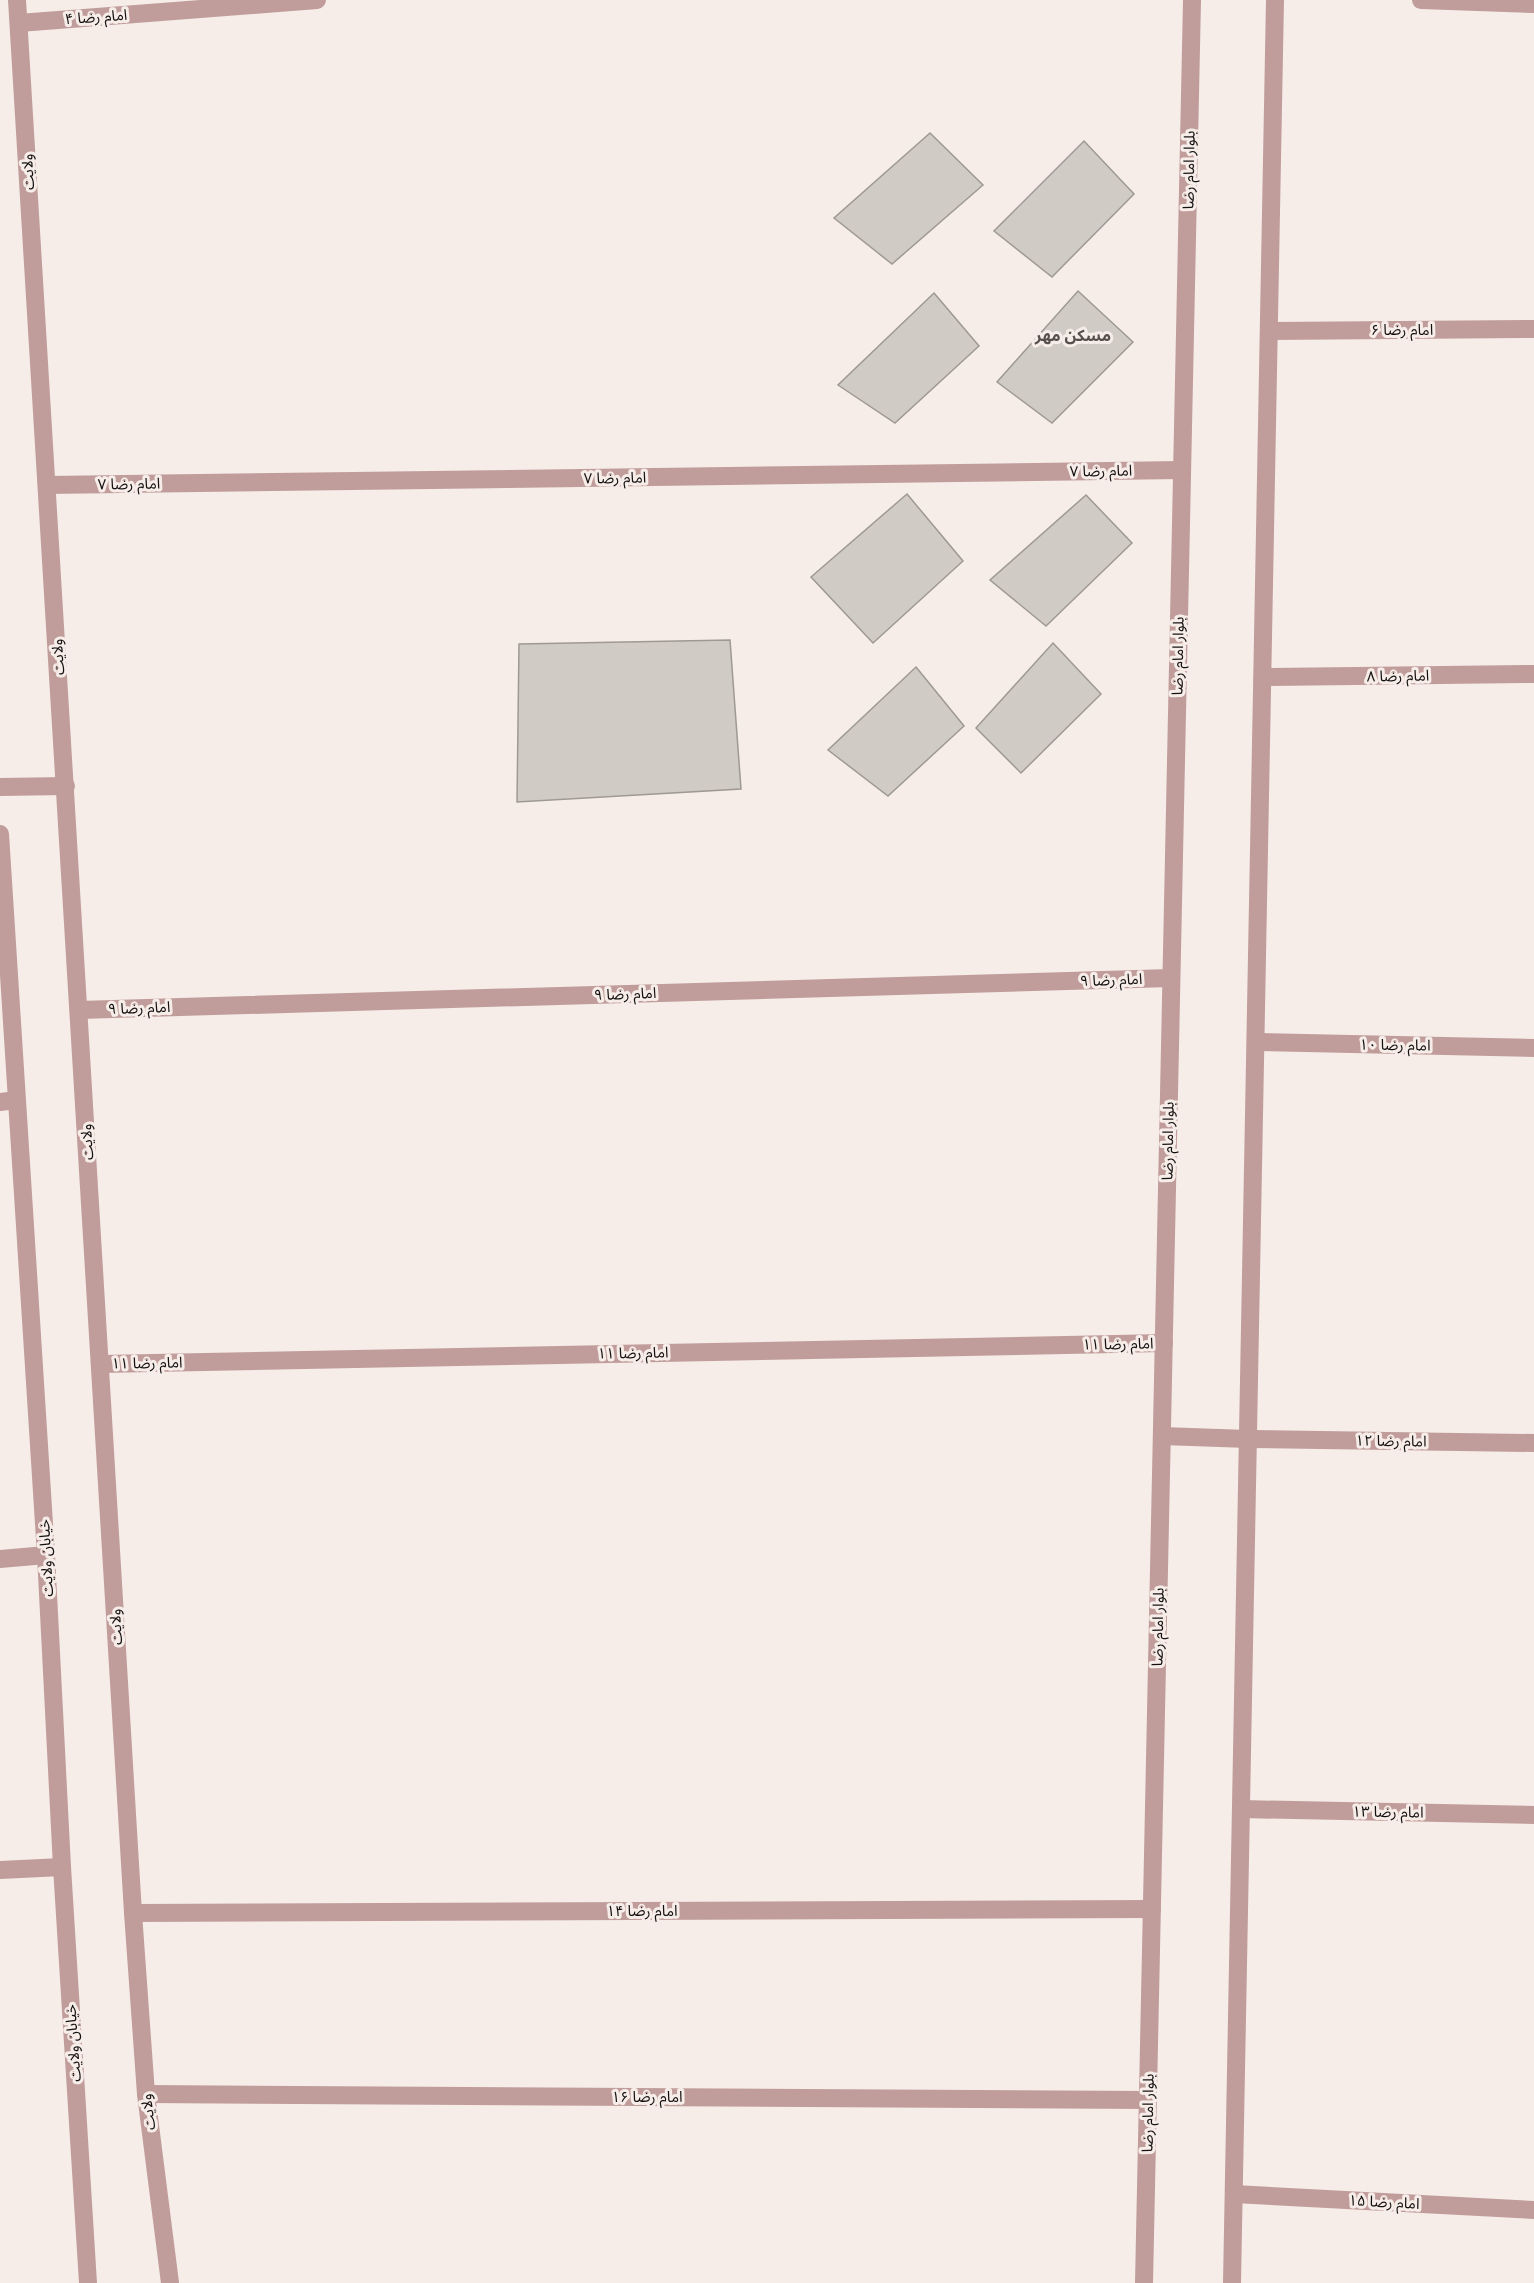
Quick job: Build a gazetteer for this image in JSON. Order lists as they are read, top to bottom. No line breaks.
{"streets":{"street":["امام رضا ۴","بلوار امام رضا","ولایت","امام رضا ۶","امام رضا ۷","امام رضا ۸","امام رضا ۹","امام رضا ۱۰","امام رضا ۱۱","امام رضا ۱۲","خیابان ولایت","امام رضا ۱۳","امام رضا ۱۴","امام رضا ۱۶","امام رضا ۱۵"]},"crossings":[["امام رضا ۴","ولایت"],["بلوار امام رضا","امام رضا ۷"],["بلوار امام رضا","امام رضا ۹"],["بلوار امام رضا","امام رضا ۱۱"],["بلوار امام رضا","امام رضا ۱۲"],["بلوار امام رضا","امام رضا ۱۴"],["بلوار امام رضا","امام رضا ۱۶"],["ولایت","امام رضا ۷"],["ولایت","امام رضا ۹"],["ولایت","امام رضا ۱۱"],["ولایت","امام رضا ۱۴"],["ولایت","امام رضا ۱۶"]],"districts":["مسکن مهر"]}
